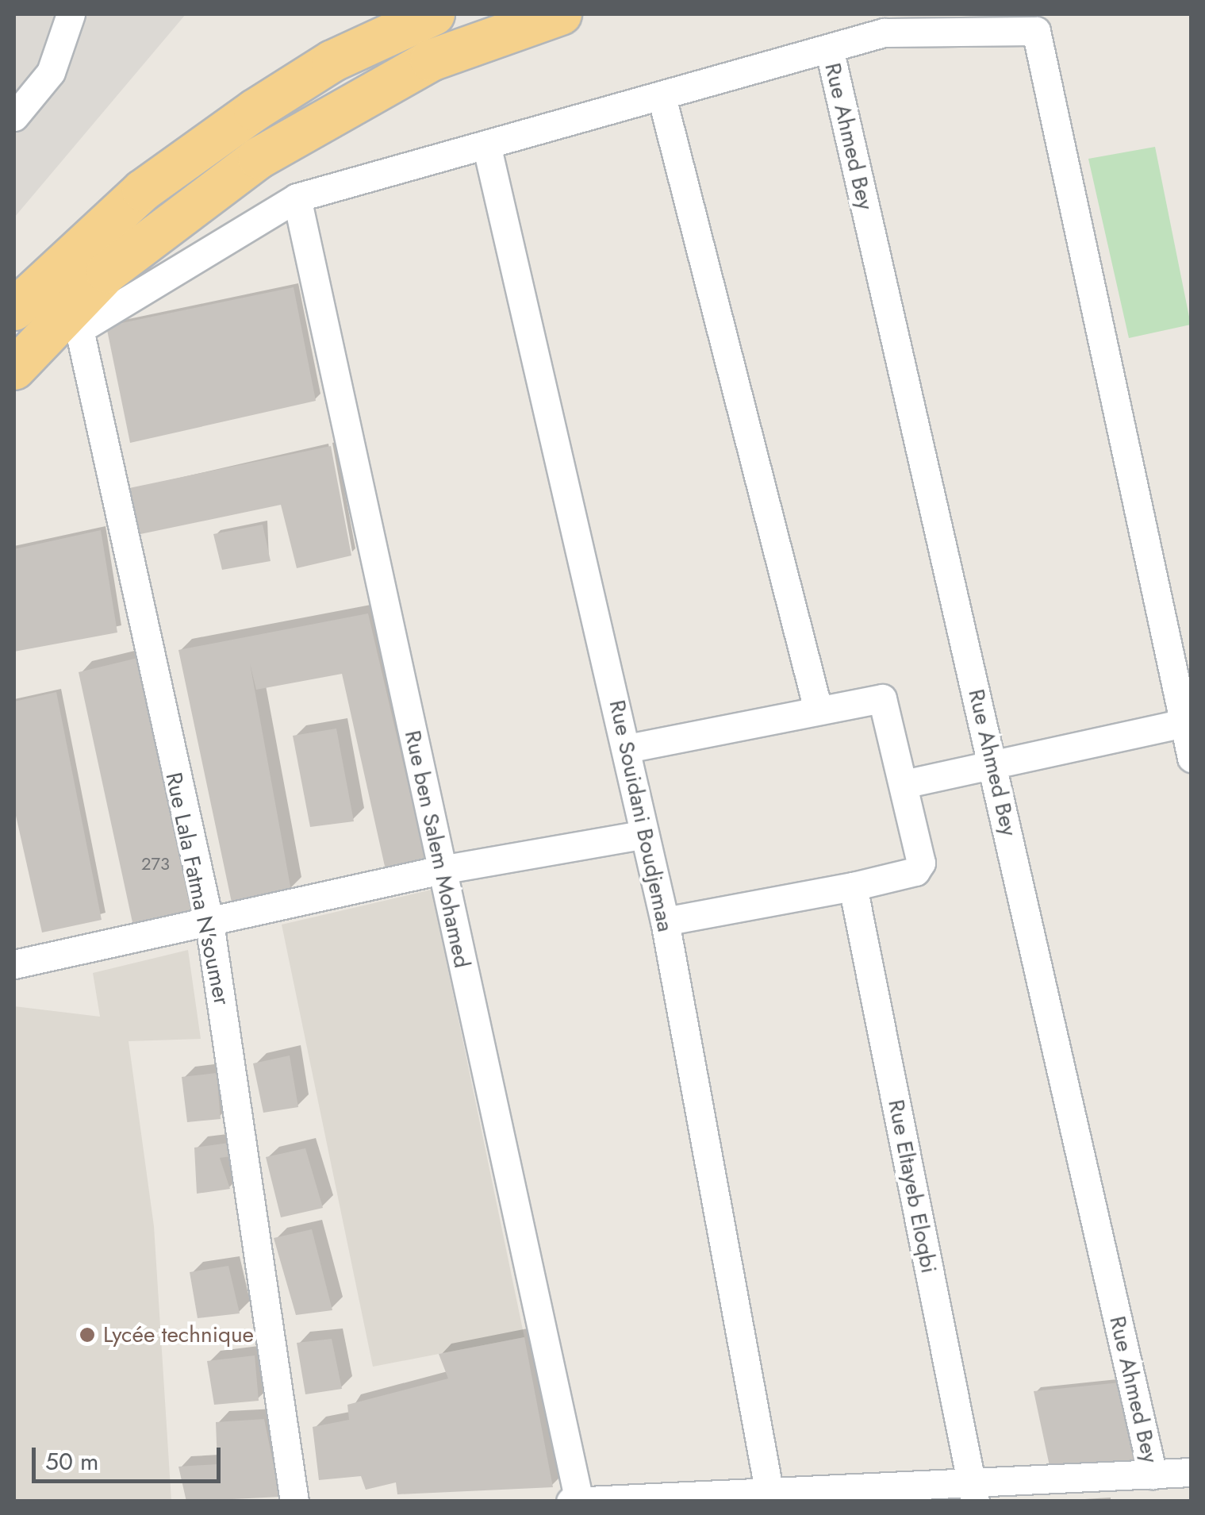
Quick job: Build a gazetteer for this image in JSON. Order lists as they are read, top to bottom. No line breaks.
{"streets":{"street":["Rue Ahmed Bey","Rue Souidani Boudjemaa","Rue ben Salem Mohamed","Rue Lala Fatma N'soumer","Rue Eltayeb Eloqbi"]},"crossings":[["Rue ben Salem Mohamed","Rue Lala Fatma N'soumer"]],"places":["Lycée technique"],"house_numbers":["273"],"scale_bar":"50 m"}
